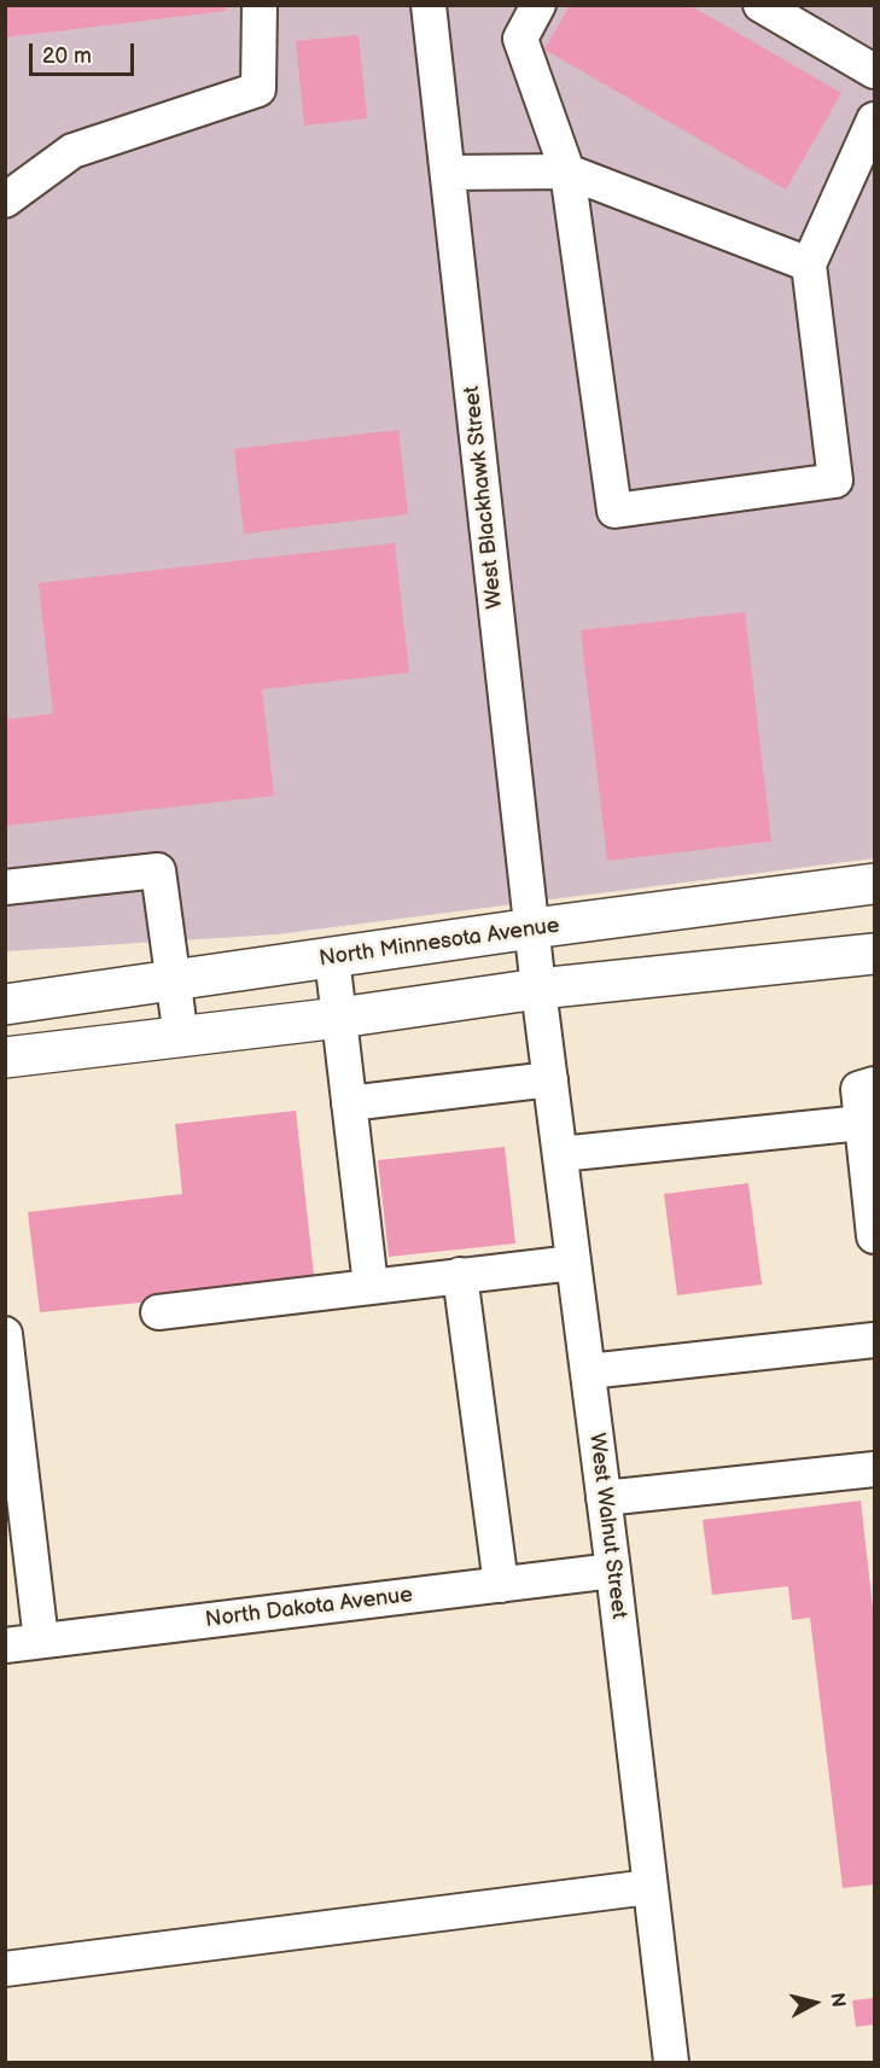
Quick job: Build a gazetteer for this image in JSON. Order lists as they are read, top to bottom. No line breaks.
{"streets":{"main road":["North Minnesota Avenue"],"street":["West Blackhawk Street","West Walnut Street","North Dakota Avenue"]},"crossings":[["West Blackhawk Street","North Minnesota Avenue"],["West Blackhawk Street","West Walnut Street"],["West Walnut Street","North Dakota Avenue"]],"scale_bar":"20 m","north":"right"}
